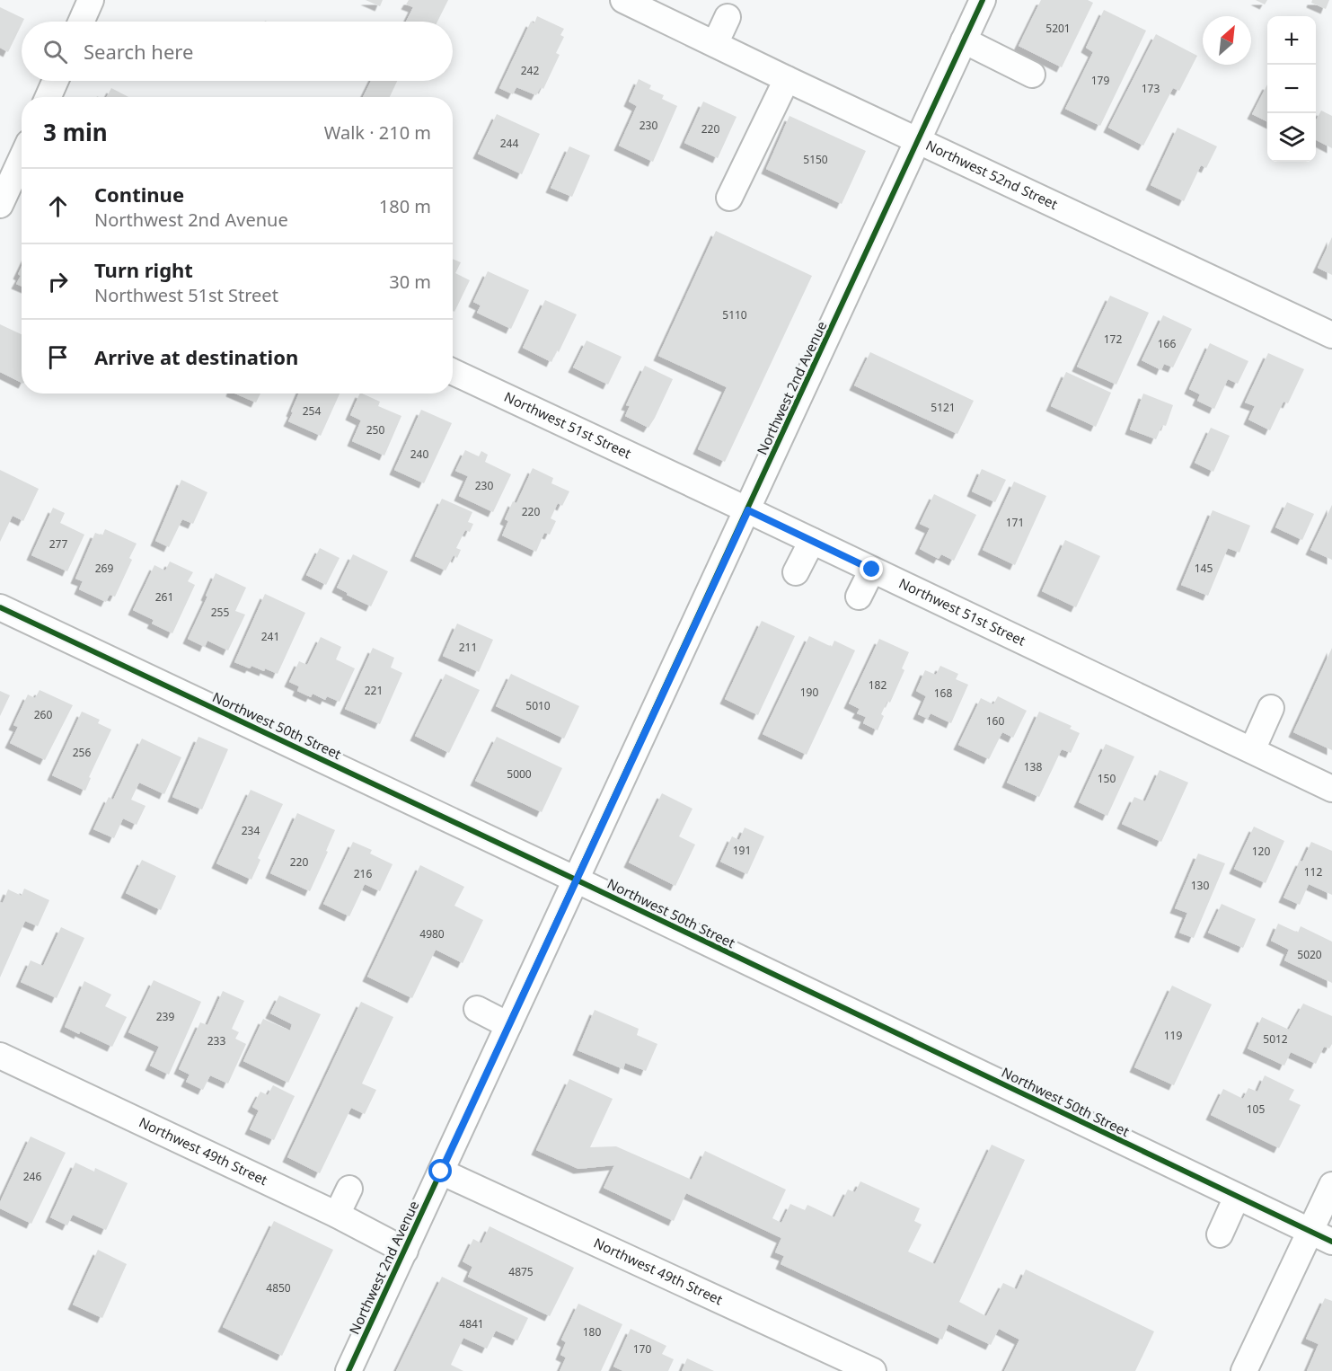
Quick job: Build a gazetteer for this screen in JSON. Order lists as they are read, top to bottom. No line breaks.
{"streets":{"street":["Northwest 52nd Street","Northwest 2nd Avenue","Northwest 51st Street","Northwest 50th Street","Northwest 49th Street"]},"crossings":[["Northwest 52nd Street","Northwest 2nd Avenue"],["Northwest 2nd Avenue","Northwest 51st Street"],["Northwest 2nd Avenue","Northwest 50th Street"],["Northwest 2nd Avenue","Northwest 49th Street"]],"house_numbers":["5201","242","179","173","230","220","244","5150","5110","172","166","5121","254","250","240","230","220","171","277","269","145","261","255","241","211","182","221","190","168","5010","260","160","256","138","5000","150","234","191","120","220","112","216","130","4980","5020","239","119","5012","233","105","246","4875","4850","4841","180","170"],"north":"top right","page":{"map_buttons":["+","−"],"search":"Search here","heading":["3 min","Walk · 210 m"],"list":[["Continue","Northwest 2nd Avenue","180 m"],["Turn right","Northwest 51st Street","30 m"],"Arrive at destination"]}}
